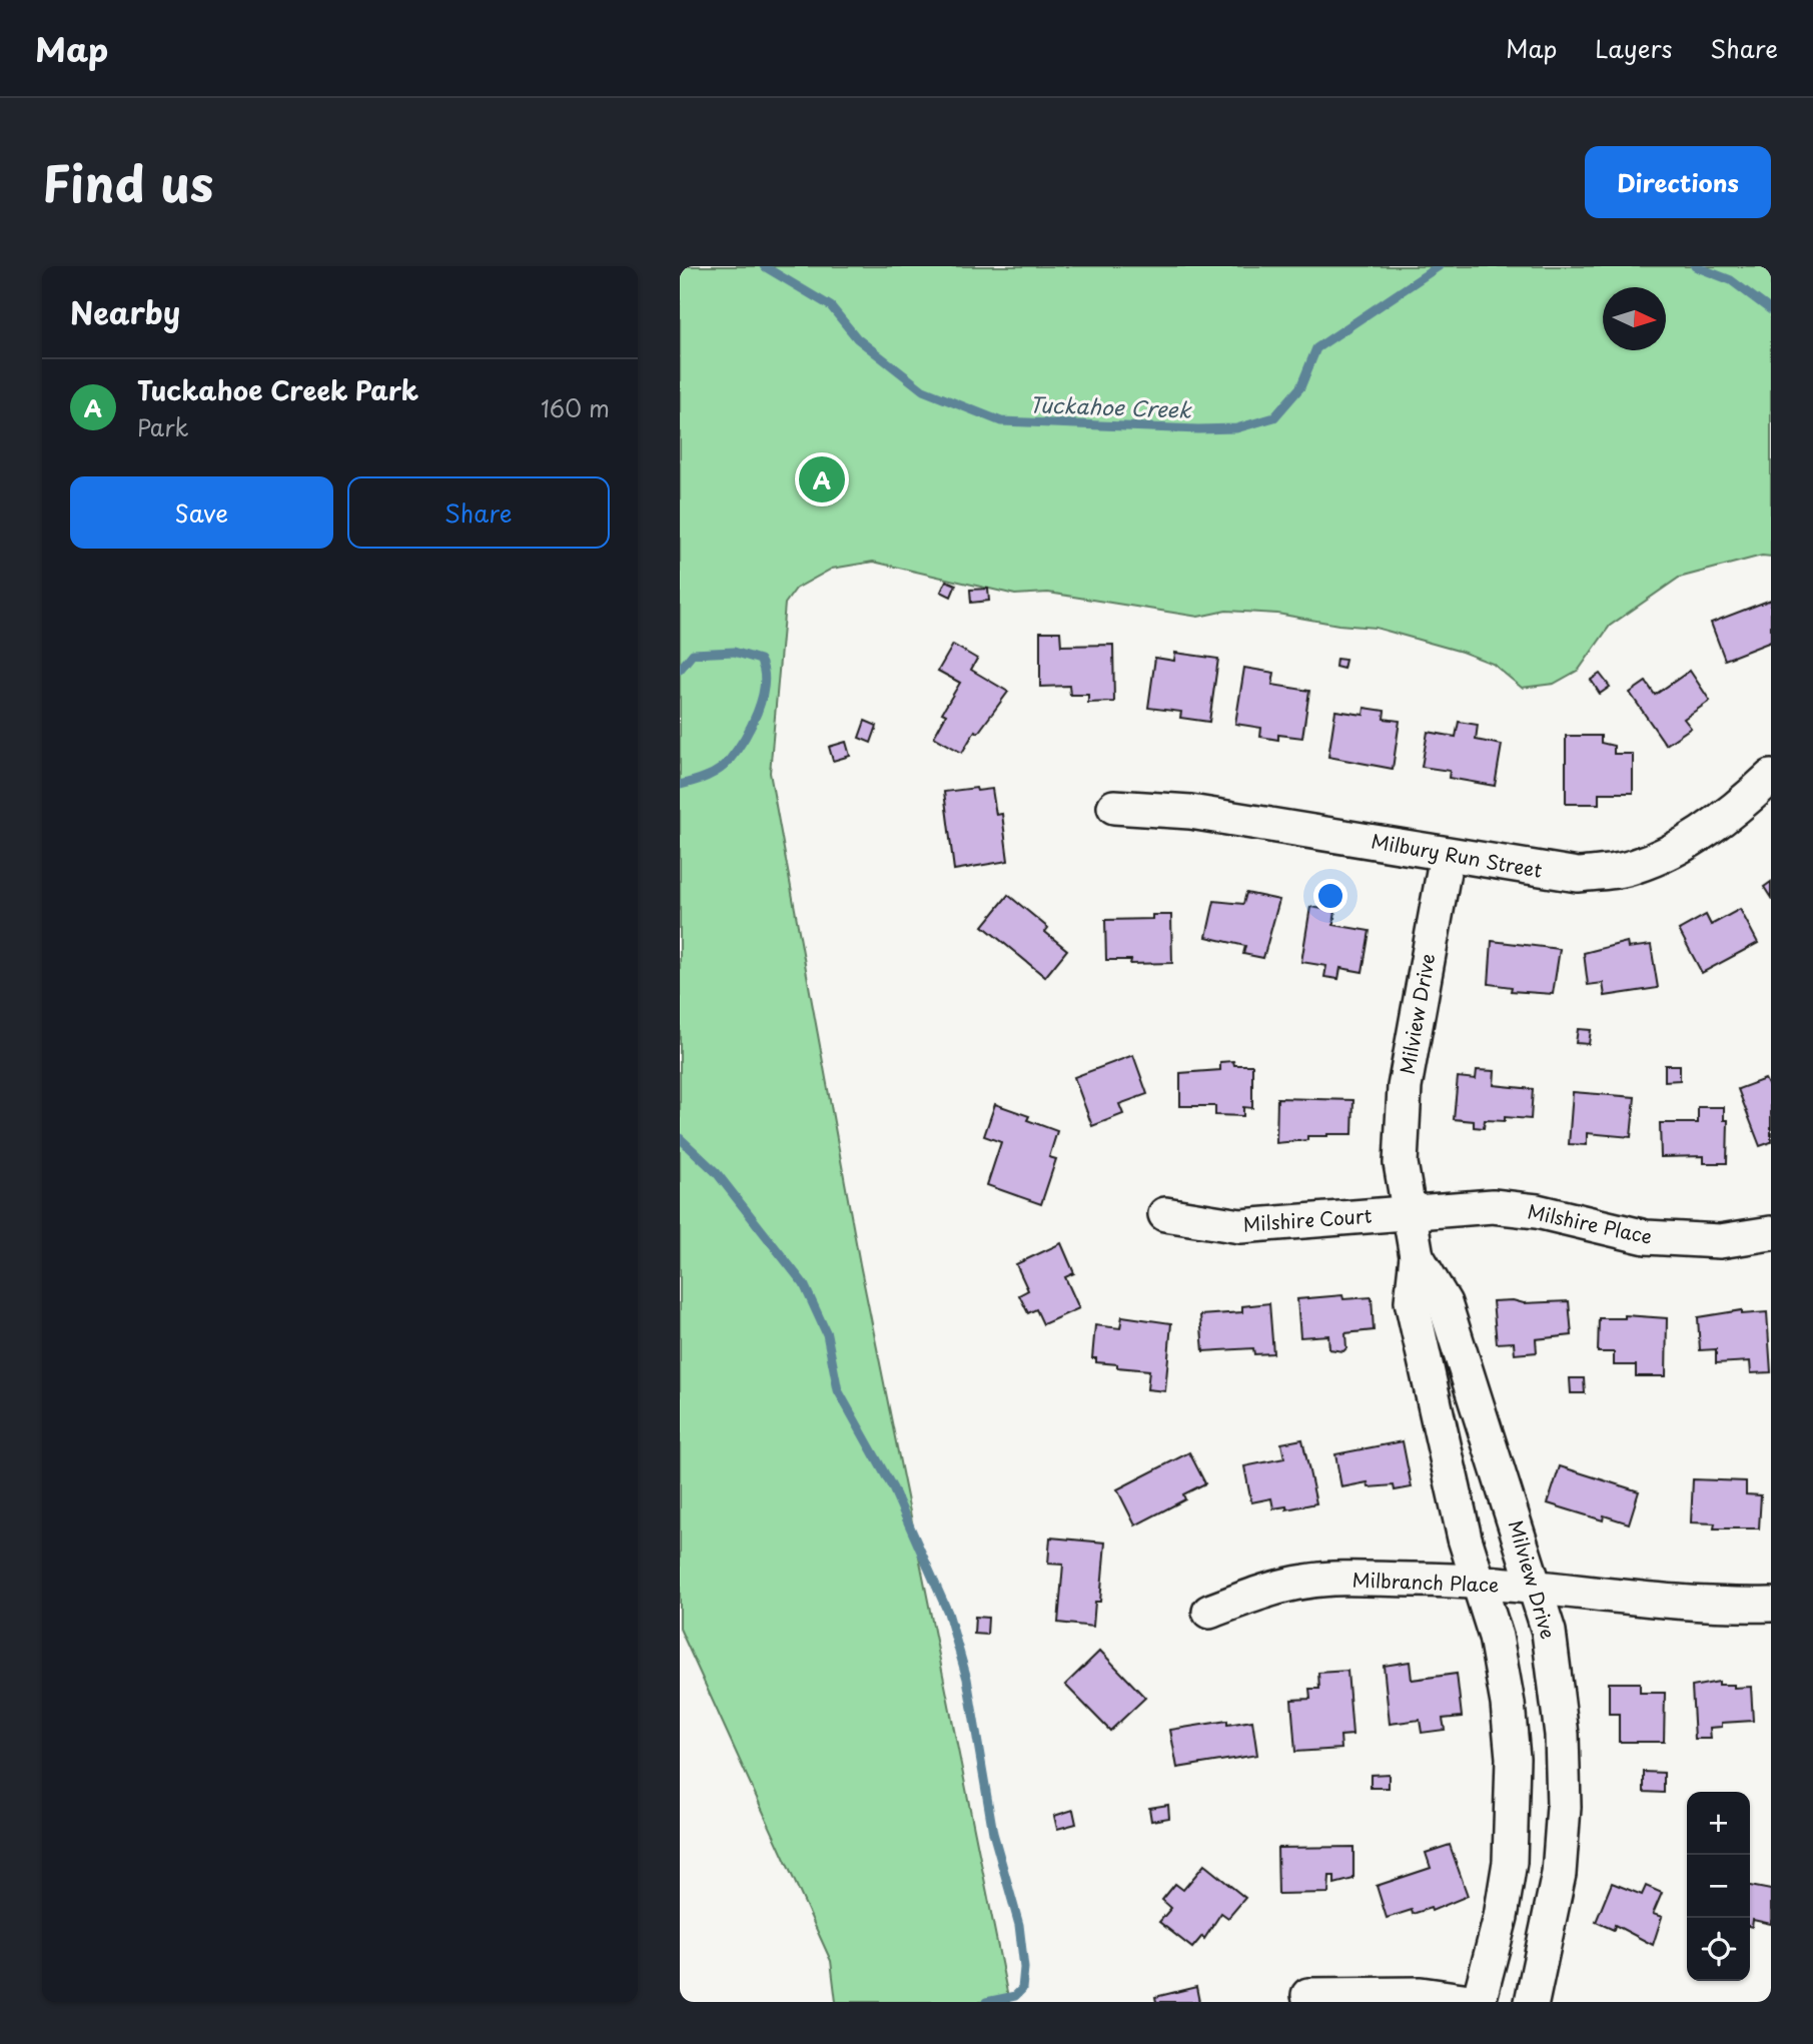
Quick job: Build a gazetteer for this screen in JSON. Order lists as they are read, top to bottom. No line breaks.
{"streets":{"street":["Milbury Run Street","Milview Drive","Milshire Court","Milshire Place","Milbranch Place"]},"crossings":[["Milbury Run Street","Milview Drive"],["Milview Drive","Milshire Court"],["Milview Drive","Milshire Place"],["Milview Drive","Milbranch Place"],["Milshire Court","Milshire Place"]],"water":["Tuckahoe Creek"],"north":"right","page":{"header":"Map","nav":["Map","Layers","Share"],"title":"Find us","buttons":["Directions",["Save","Share"]],"heading":"Nearby","list":[{"mark":"A","name":"Tuckahoe Creek Park","note":"Park","value":"160 m"}],"pins":"A","map_buttons":["+","−"]}}
